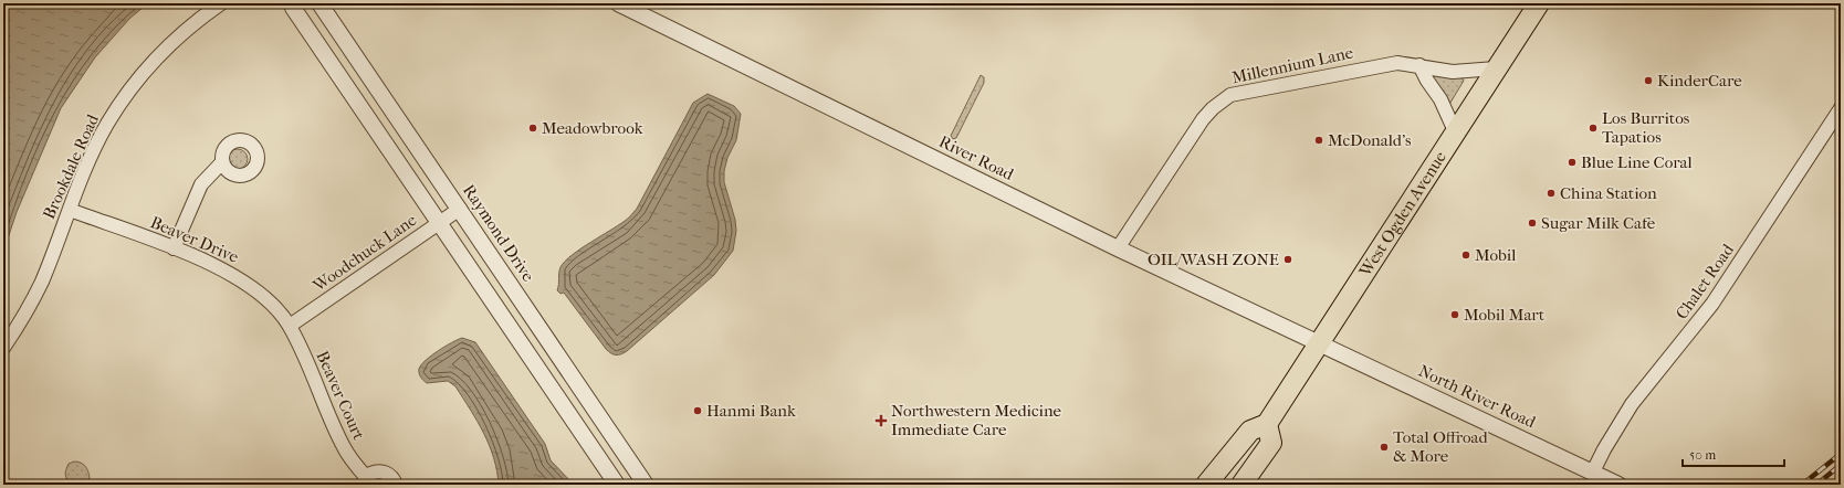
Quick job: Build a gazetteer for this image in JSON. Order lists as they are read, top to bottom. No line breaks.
{"streets":{"main road":["West Ogden Avenue"],"street":["Millennium Lane","River Road","Brookdale Road","Raymond Drive","Beaver Drive","Woodchuck Lane","Chalet Road","Beaver Court","North River Road"]},"crossings":[["Millennium Lane","River Road"],["Millennium Lane","West Ogden Avenue"],["River Road","West Ogden Avenue"],["River Road","North River Road"],["Brookdale Road","Beaver Drive"],["West Ogden Avenue","North River Road"],["Raymond Drive","Woodchuck Lane"],["Beaver Drive","Woodchuck Lane"],["Beaver Drive","Beaver Court"],["Woodchuck Lane","Beaver Court"],["Chalet Road","North River Road"]],"places":{"other":["KinderCare","Meadowbrook","Los Burritos Tapatios","McDonald's","Blue Line Coral","China Station","Sugar Milk Cafe","Mobil","OIL/WASH ZONE","Mobil Mart","Hanmi Bank","Total Offroad & More"],"health":["Northwestern Medicine Immediate Care"]},"scale_bar":"50 m"}
